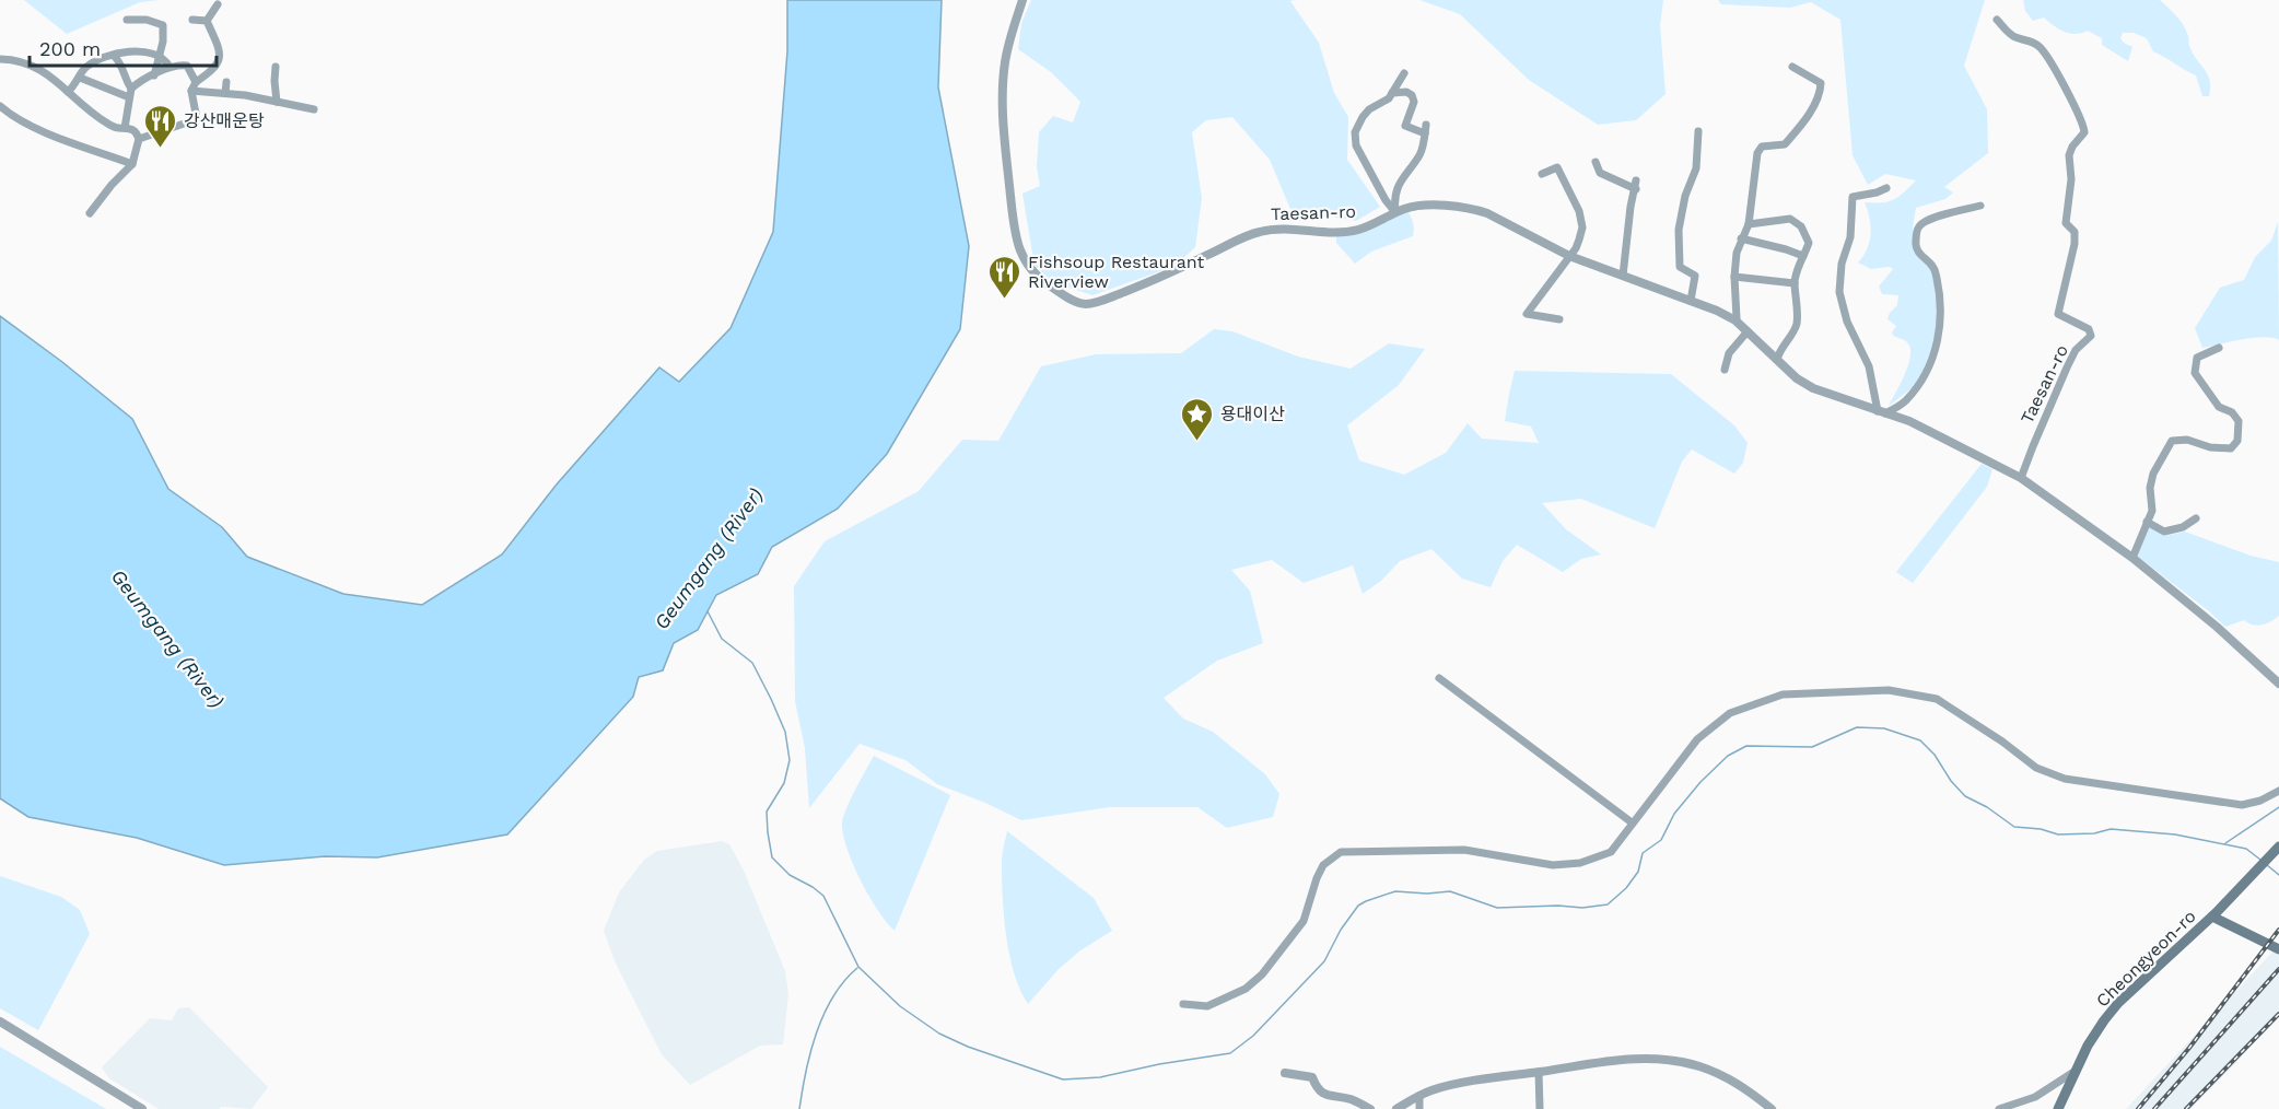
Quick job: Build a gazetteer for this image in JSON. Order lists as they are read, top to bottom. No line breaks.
{"streets":{"main road":["Cheongyeon-ro"],"street":["Taesan-ro"]},"water":["Geumgang (River)"],"places":{"restaurant":["강산매운탕","Fishsoup Restaurant Riverview"],"place":["용대이산"]},"scale_bar":"200 m"}
